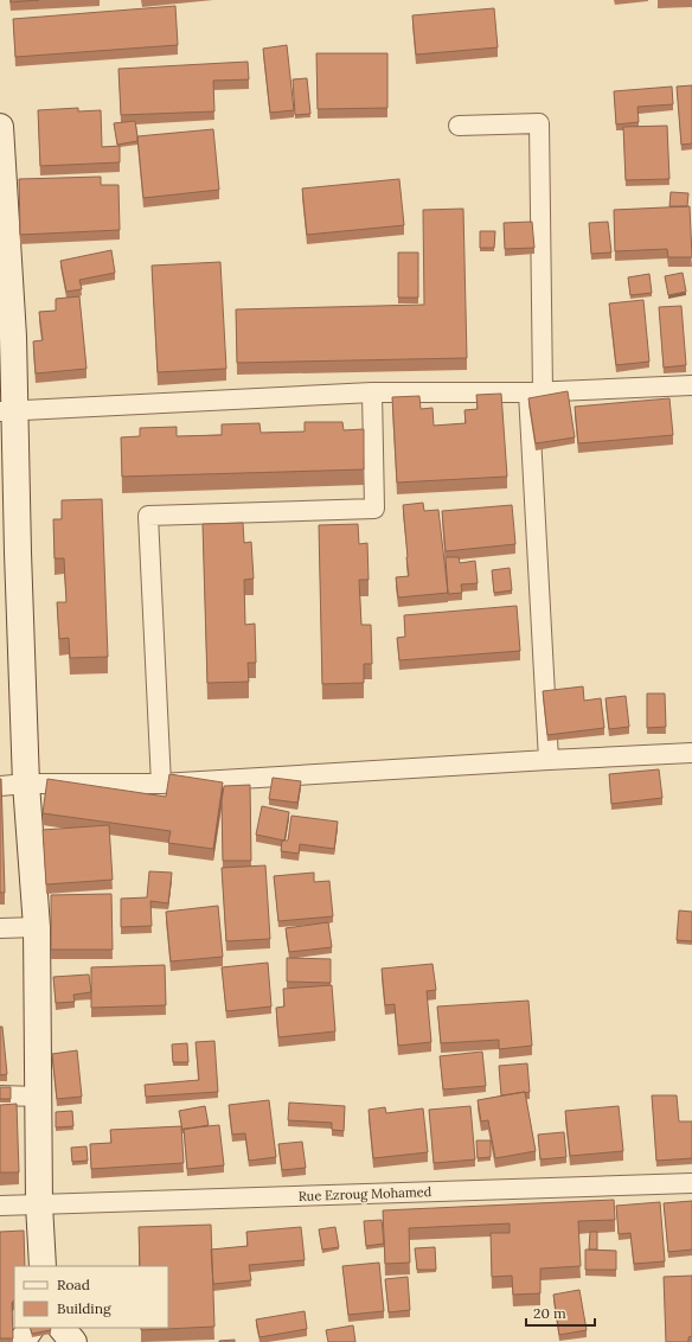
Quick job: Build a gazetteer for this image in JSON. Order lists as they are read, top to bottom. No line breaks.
{"streets":{"street":["Rue Ezroug Mohamed"]},"legend":["Road","Building"],"scale_bar":"20 m"}
